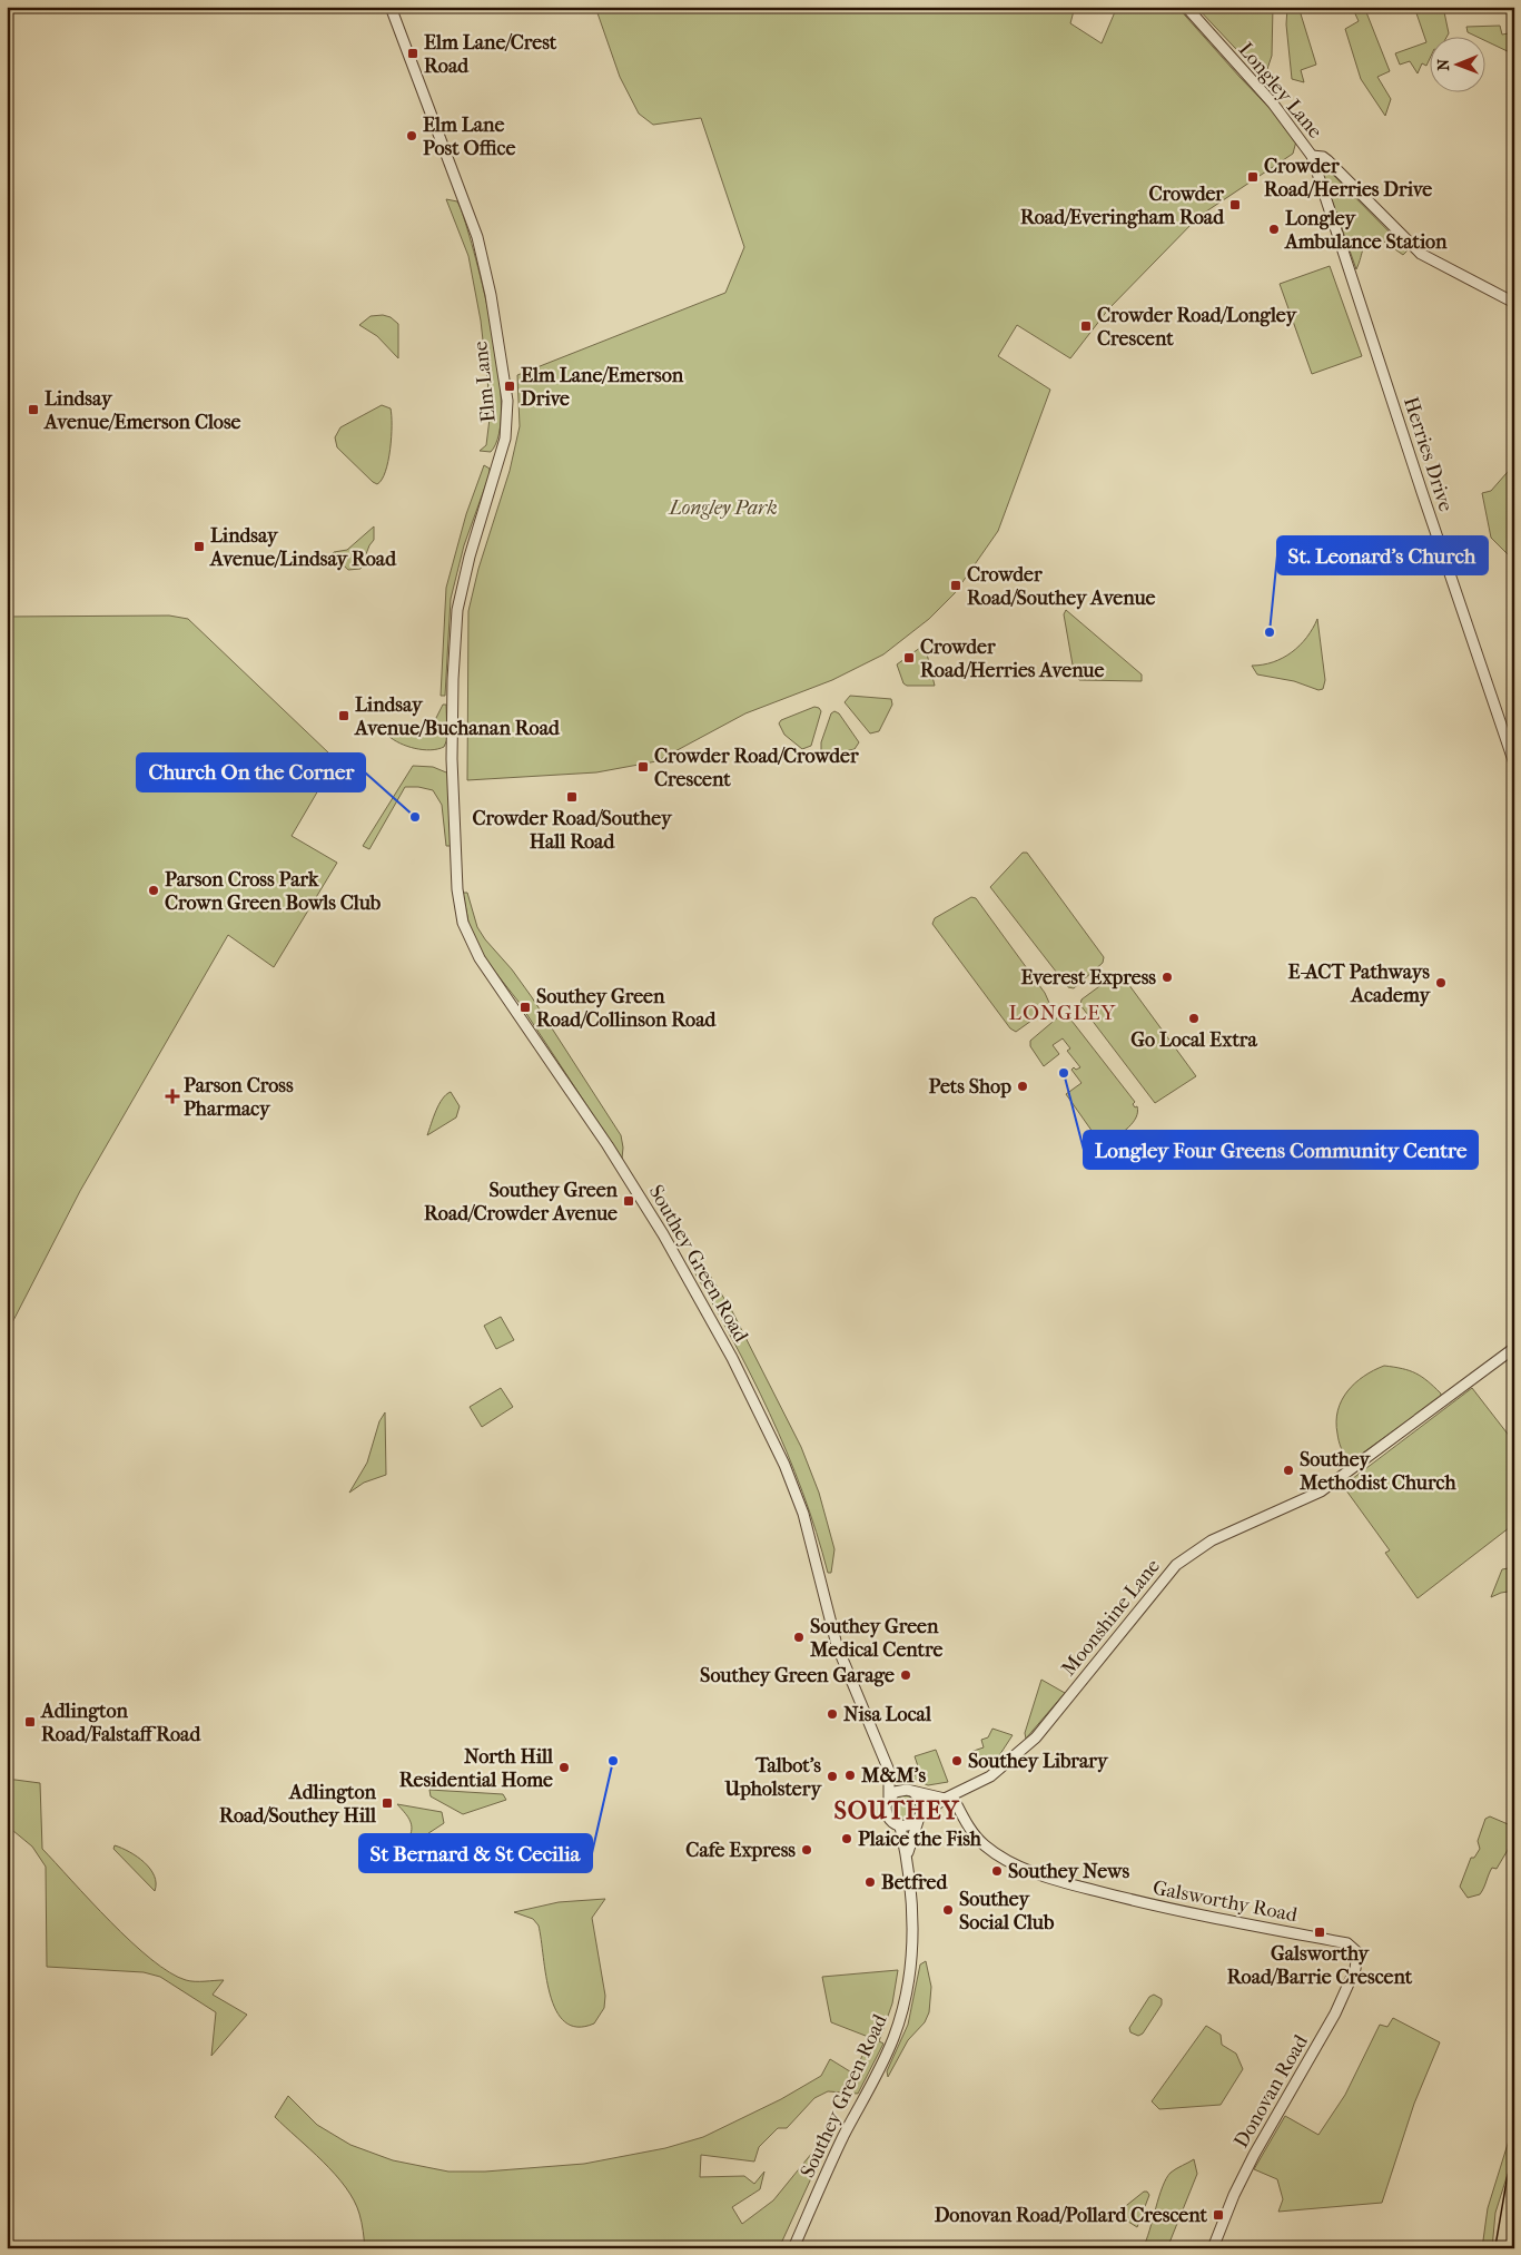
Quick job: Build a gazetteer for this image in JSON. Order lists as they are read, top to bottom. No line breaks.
{"streets":{"street":["Longley Lane","Elm Lane","Herries Drive","Southey Green Road","Moonshine Lane","Galsworthy Road","Donovan Road"]},"crossings":[["Longley Lane","Herries Drive"],["Elm Lane","Southey Green Road"],["Southey Green Road","Moonshine Lane"],["Moonshine Lane","Galsworthy Road"],["Galsworthy Road","Donovan Road"]],"districts":["LONGLEY","SOUTHEY"],"parks":["Longley Park"],"places":{"transit":["Elm Lane/Crest Road","Crowder Road/Herries Drive","Crowder Road/Everingham Road","Crowder Road/Longley Crescent","Elm Lane/Emerson Drive","Lindsay Avenue/Emerson Close","Lindsay Avenue/Lindsay Road","Crowder Road/Southey Avenue","Crowder Road/Herries Avenue","Lindsay Avenue/Buchanan Road","Crowder Road/Crowder Crescent","Crowder Road/Southey Hall Road","Southey Green Road/Collinson Road","Southey Green Road/Crowder Avenue","Adlington Road/Falstaff Road","Adlington Road/Southey Hill","Galsworthy Road/Barrie Crescent","Donovan Road/Pollard Crescent"],"other":["Elm Lane Post Office","Longley Ambulance Station","St. Leonard's Church","Church On the Corner","Parson Cross Park Crown Green Bowls Club","Everest Express","E-ACT Pathways Academy","Go Local Extra","Longley Four Greens Community Centre","Pets Shop","Southey Methodist Church","Southey Green Medical Centre","Southey Green Garage","Nisa Local","St Bernard & St Cecilia","Southey Library","North Hill Residential Home","M&M's","Talbot’s Upholstery","Plaice the Fish","Cafe Express","Southey News","Betfred","Southey Social Club"],"health":["Parson Cross Pharmacy"]},"north":"left"}
